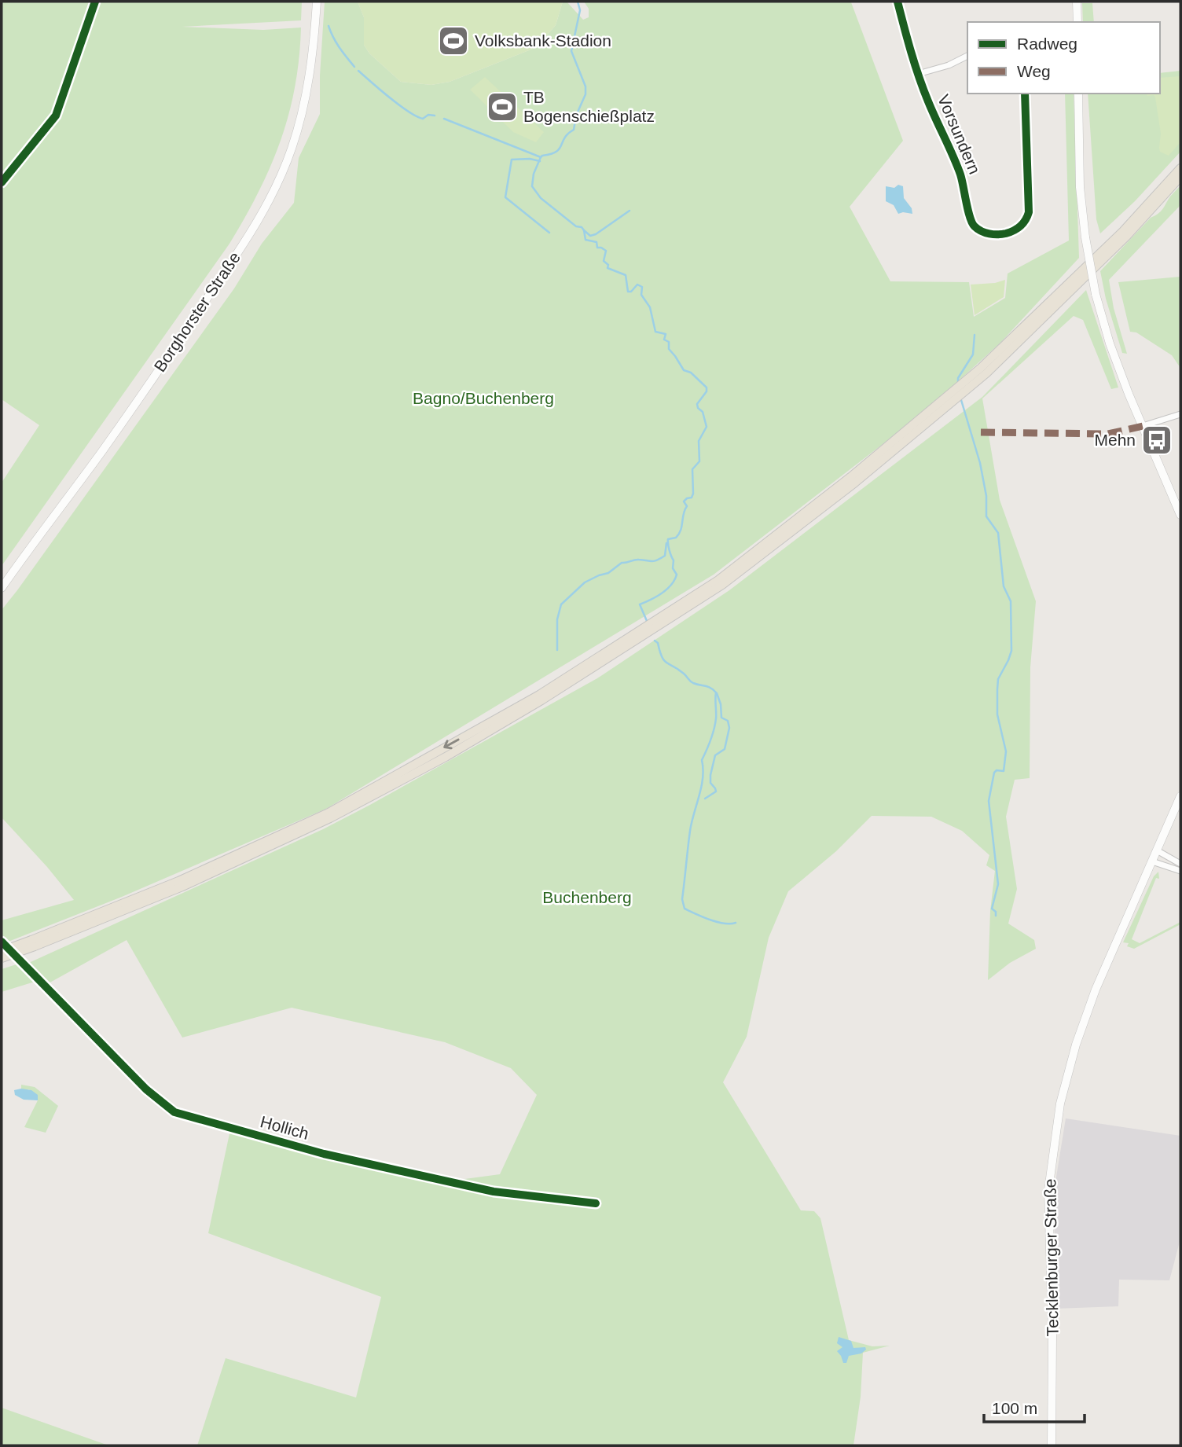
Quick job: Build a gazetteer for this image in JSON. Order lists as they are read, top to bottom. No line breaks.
{"streets":{"main road":["Borghorster Straße","Tecklenburger Straße"],"street":["Vorsundern","Hollich"]},"parks":["Bagno/Buchenberg","Buchenberg"],"places":{"sports":["Volksbank-Stadion","TB Bogenschießplatz"],"bus stop":["Mehn"]},"legend":["Radweg","Weg"],"scale_bar":"100 m"}
